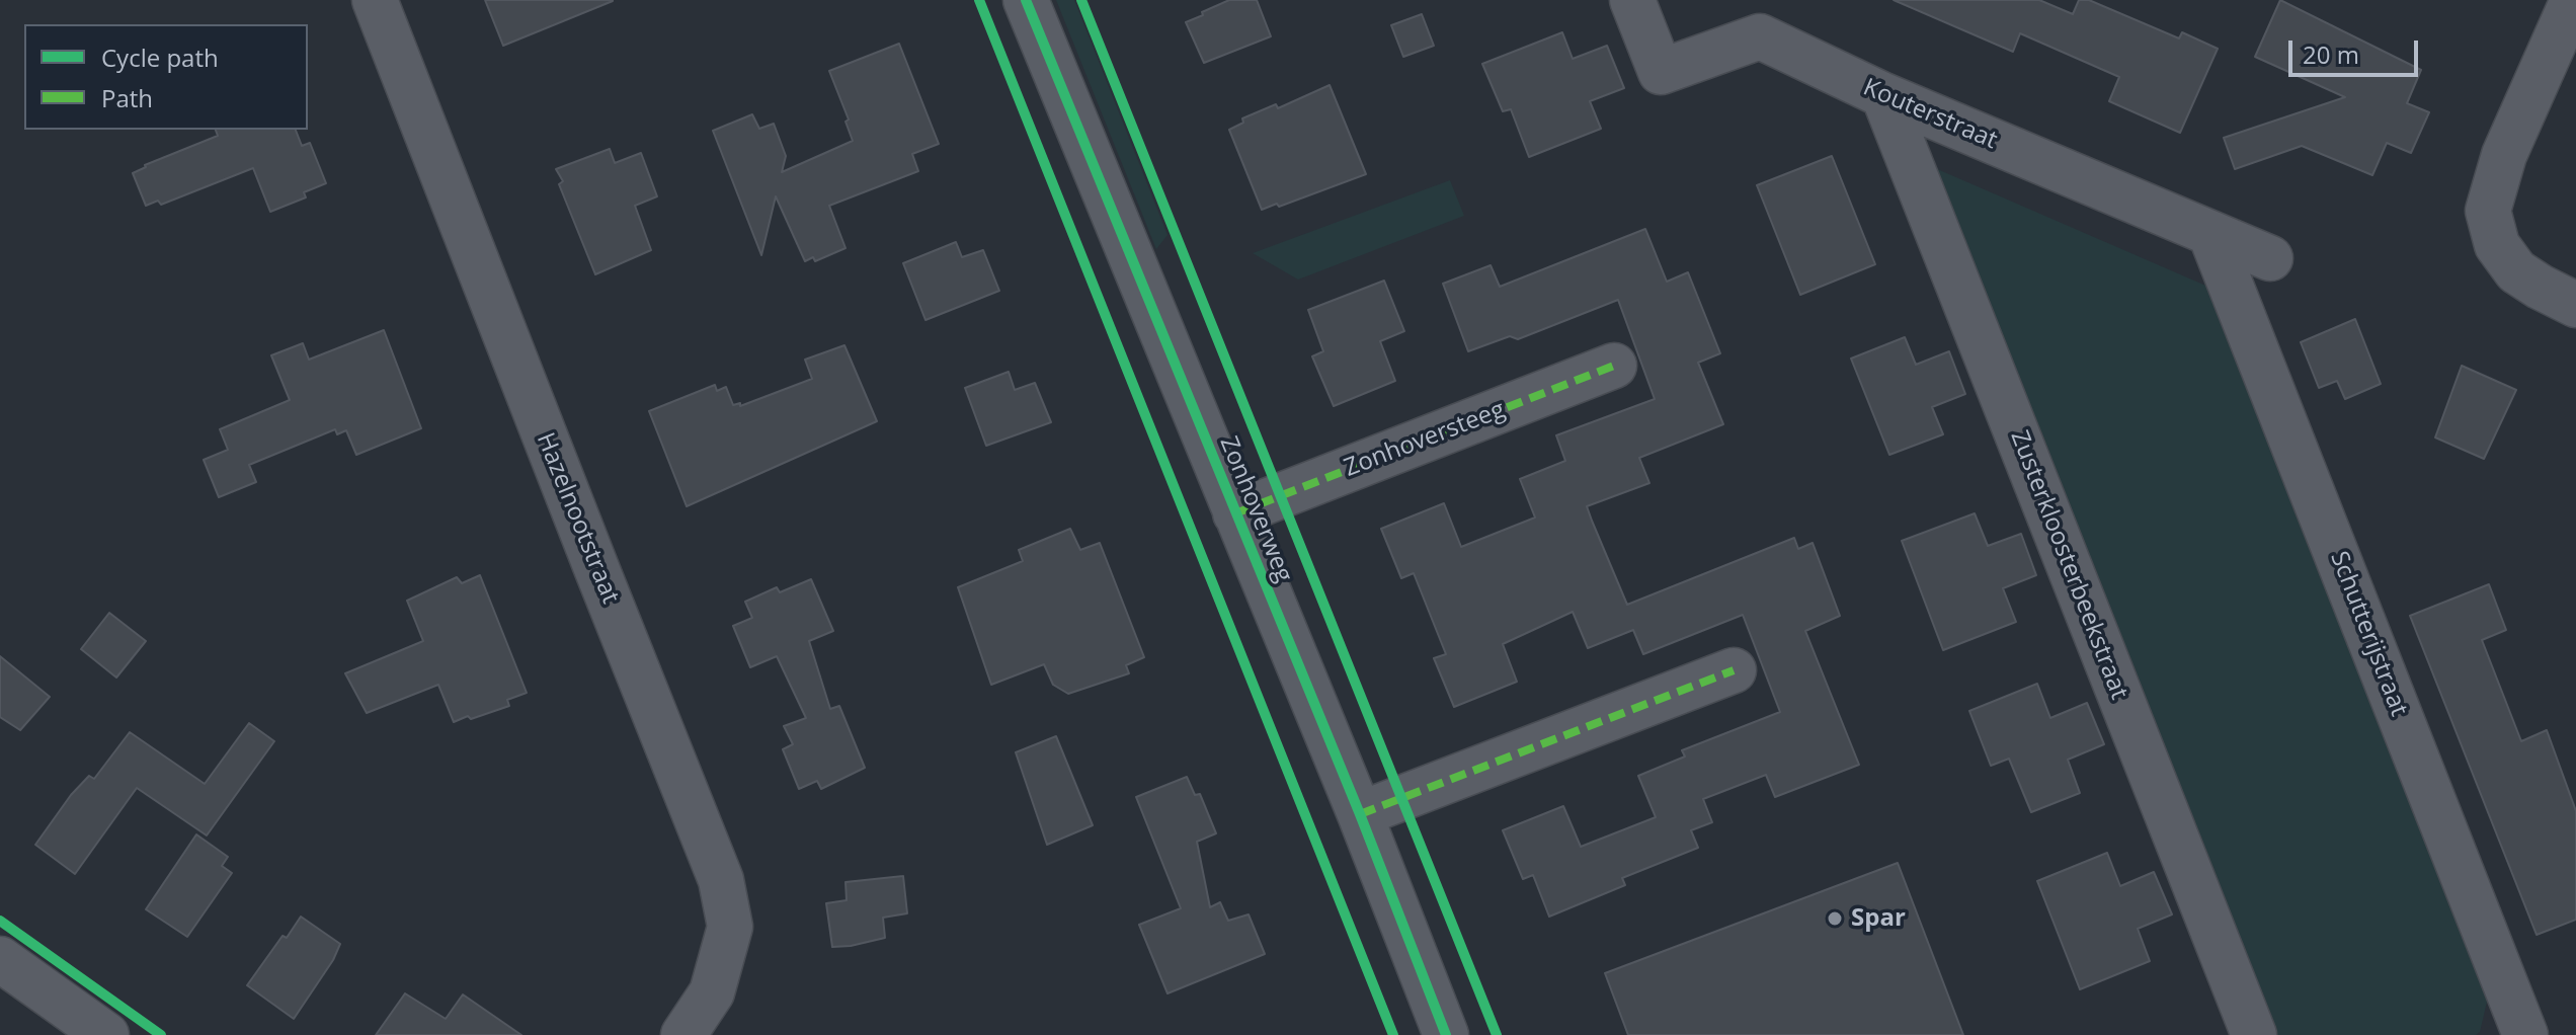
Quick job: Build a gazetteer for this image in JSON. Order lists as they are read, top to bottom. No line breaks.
{"streets":{"street":["Kouterstraat","Zonhoversteeg","Zonhoverweg","Hazelnootstraat","Zusterkloosterbeekstraat","Schutterijstraat"]},"crossings":[["Kouterstraat","Zusterkloosterbeekstraat"],["Kouterstraat","Schutterijstraat"],["Zonhoversteeg","Zonhoverweg"]],"places":["Spar"],"legend":["Cycle path","Path"],"scale_bar":"20 m"}
